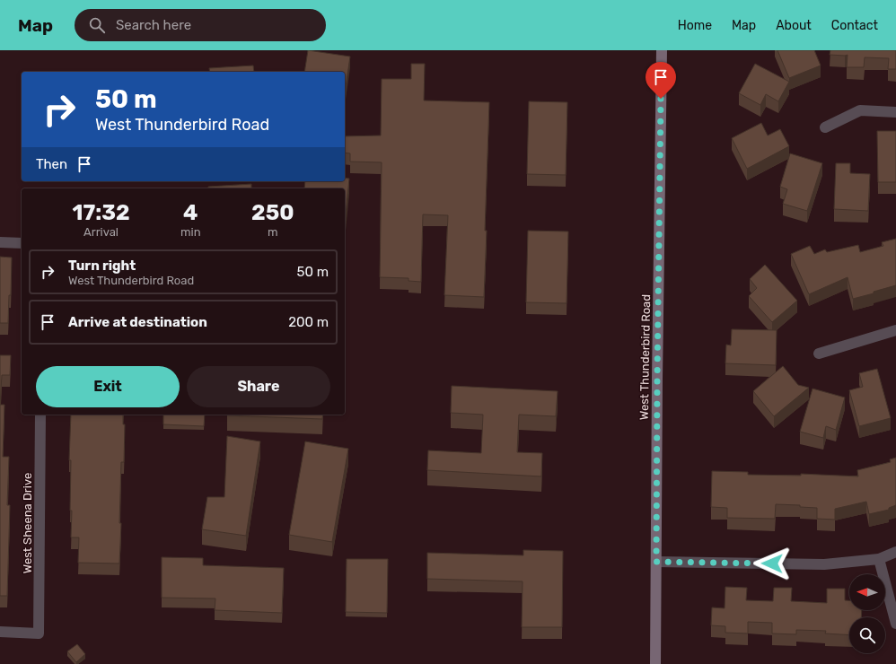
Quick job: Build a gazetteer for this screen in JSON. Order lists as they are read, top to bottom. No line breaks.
{"streets":{"main road":["West Thunderbird Road"],"street":["West Sheena Drive"]},"north":"left","page":{"header":"Map","search":"Search here","nav":["Home","Map","About","Contact"],"turn":["50 m","West Thunderbird Road"],"then":"Then","eta":["17:32","Arrival","4","min","250","m"],"list":[{"name":"Turn right","note":"West Thunderbird Road","value":"50 m"},{"name":"Arrive at destination","value":"200 m"}],"buttons":["Exit","Share"]}}
